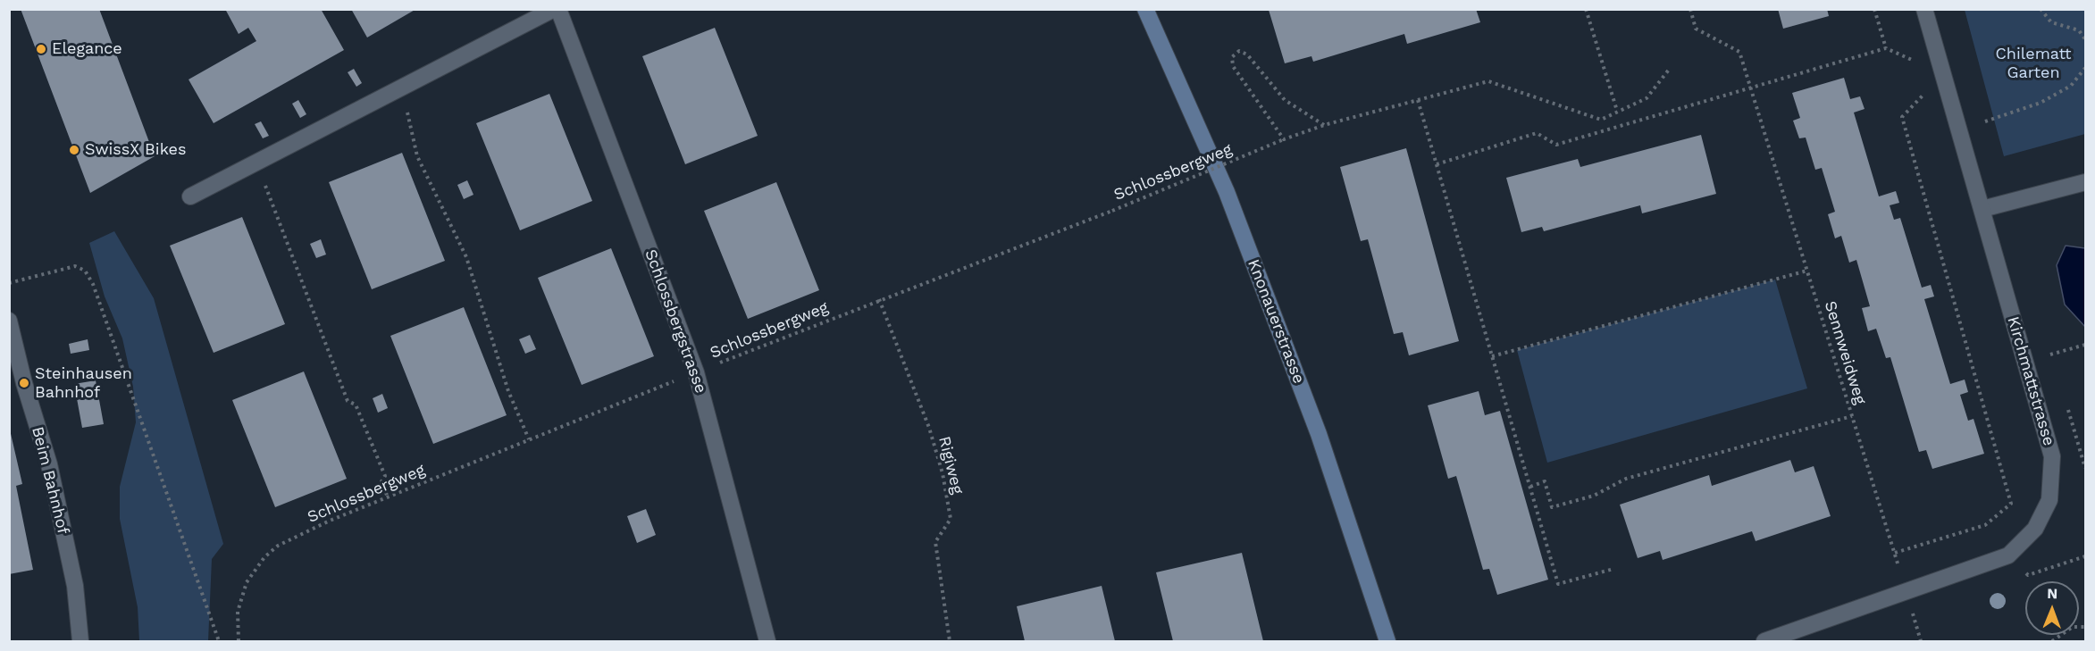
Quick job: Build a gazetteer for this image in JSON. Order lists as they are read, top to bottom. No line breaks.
{"streets":{"street":["Schlossbergstrasse","Knonauerstrasse","Kirchmattstrasse","Beim Bahnhof"],"path":["Schlossbergweg","Sennweidweg","Rigiweg"]},"crossings":[["Schlossbergweg","Schlossbergstrasse"],["Schlossbergweg","Rigiweg"],["Sennweidweg","Kirchmattstrasse"]],"parks":["Chilematt Garten"],"places":["Elegance","SwissX Bikes","Steinhausen Bahnhof"],"north":"top"}
